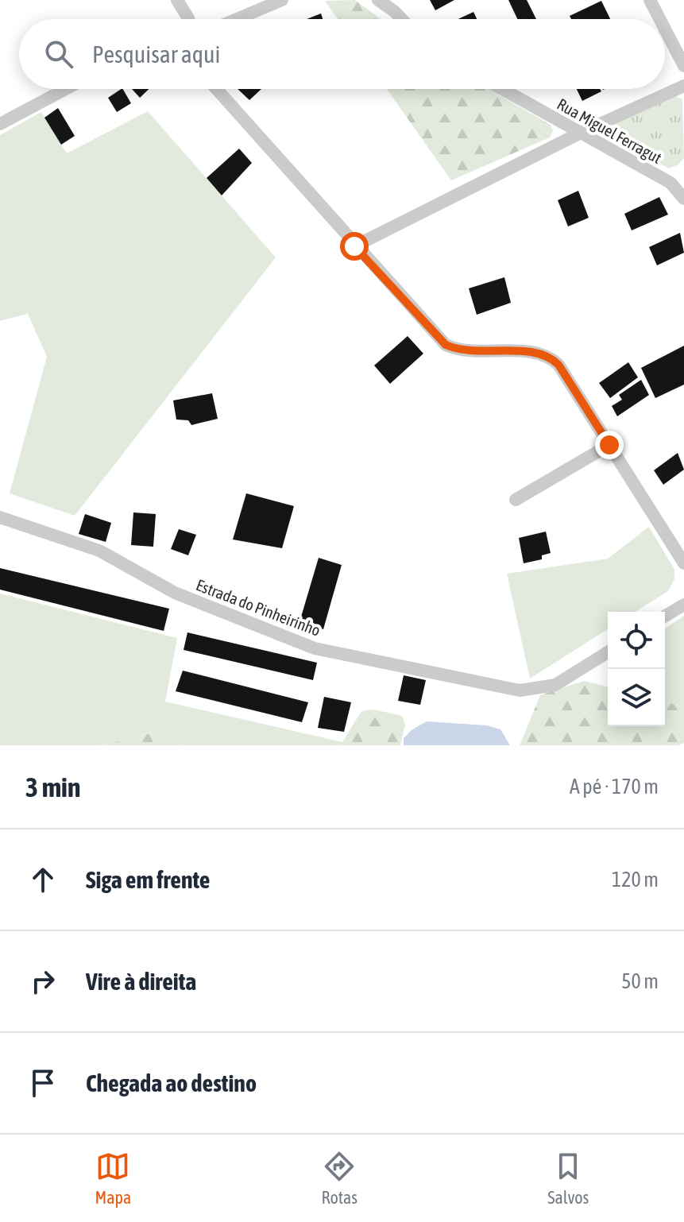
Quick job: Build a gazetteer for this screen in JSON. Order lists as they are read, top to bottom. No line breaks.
{"streets":{"street":["Rua Miguel Ferragut","Estrada do Pinheirinho"]},"page":{"search":"Pesquisar aqui","heading":["3 min","A pé · 170 m"],"list":[["Siga em frente","120 m"],["Vire à direita","50 m"],"Chegada ao destino"],"nav":["Mapa","Rotas","Salvos"]}}
